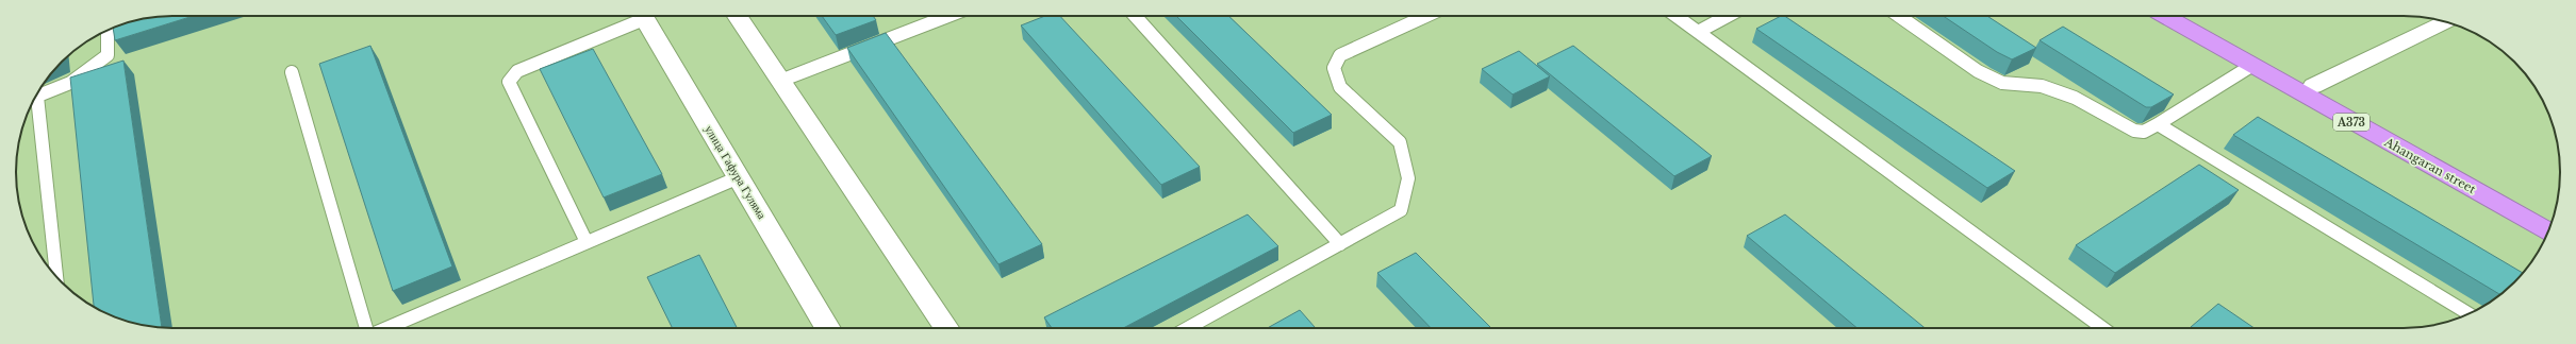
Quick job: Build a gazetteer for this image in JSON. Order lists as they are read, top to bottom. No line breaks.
{"streets":{"highway":["A373","Ahangaran street"],"street":["улица Гафура Гуляма"]}}
